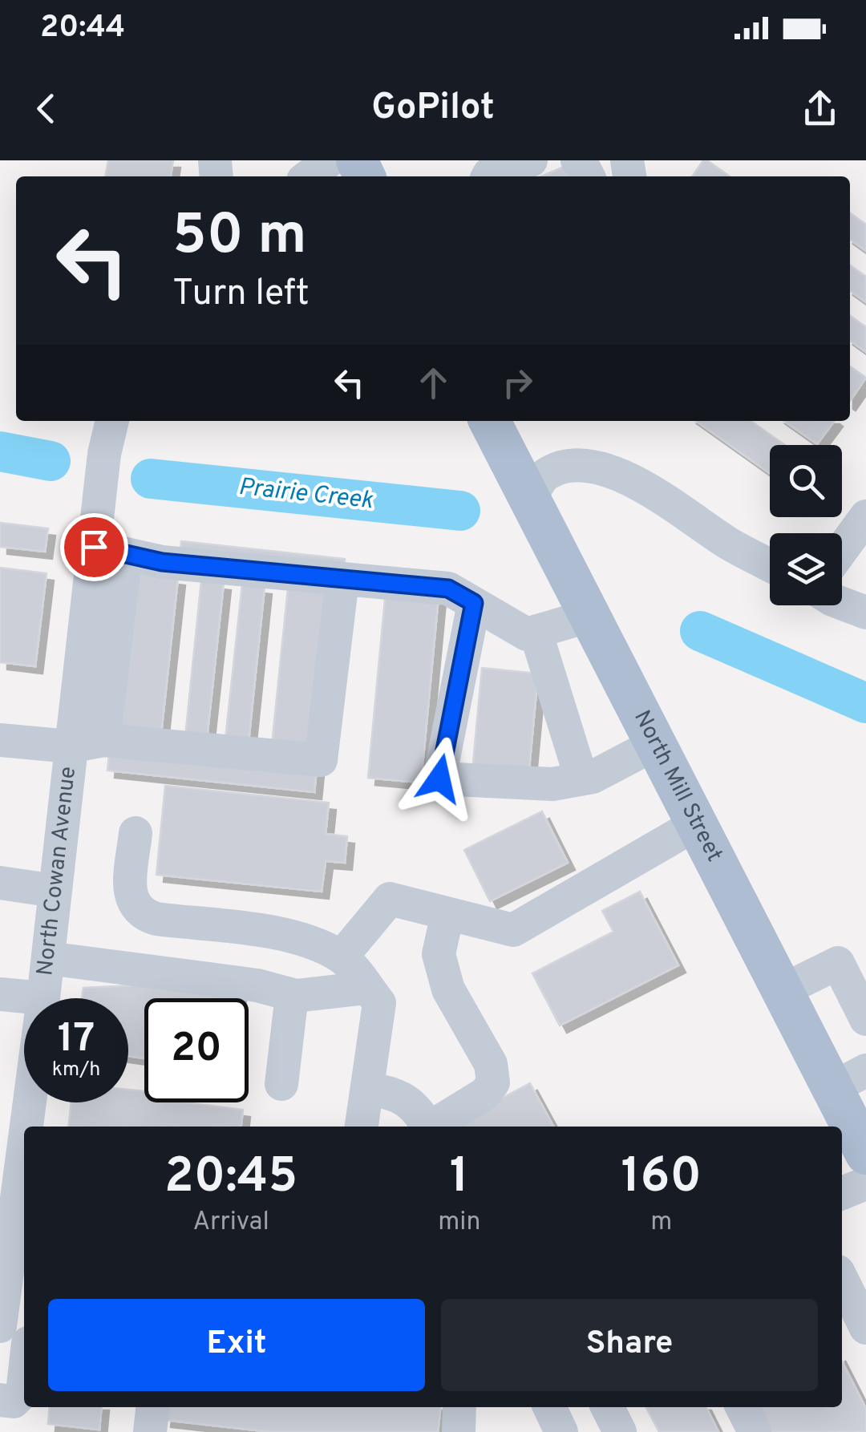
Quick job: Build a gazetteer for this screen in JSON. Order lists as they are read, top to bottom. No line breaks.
{"streets":{"main road":["North Mill Street"],"street":["North Cowan Avenue"]},"water":["Prairie Creek"],"page":{"status":"20:44","header":"GoPilot","turn":["50 m","Turn left"],"speed":"17 km/h","limit":"20","eta":["20:45","Arrival","1","min","160","m"],"buttons":["Exit","Share"]}}
